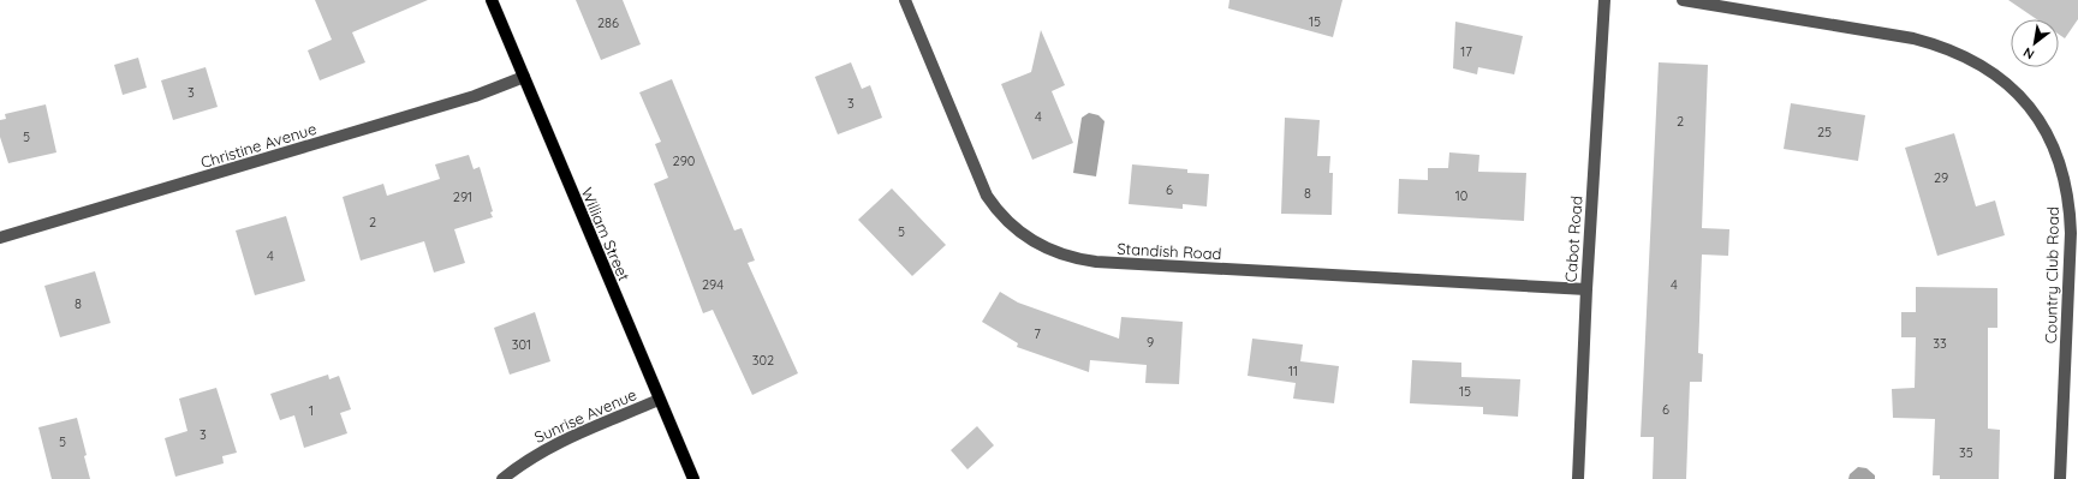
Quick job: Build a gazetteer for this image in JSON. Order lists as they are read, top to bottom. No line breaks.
{"streets":{"main road":["William Street"],"street":["Christine Avenue","Cabot Road","Standish Road","Country Club Road","Sunrise Avenue"]},"crossings":[["Christine Avenue","William Street"],["William Street","Sunrise Avenue"],["Cabot Road","Standish Road"]],"house_numbers":["15","286","17","3","3","4","2","25","5","290","29","6","8","10","291","2","5","4","294","4","8","7","9","33","301","302","11","15","6","1","3","5","35"],"north":"bottom left"}
